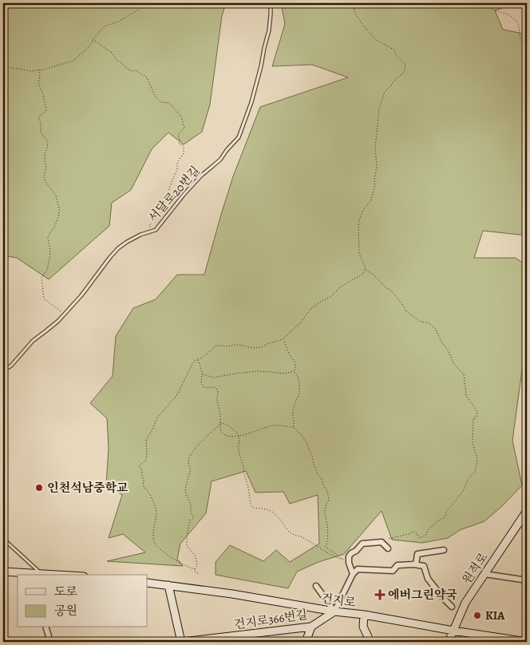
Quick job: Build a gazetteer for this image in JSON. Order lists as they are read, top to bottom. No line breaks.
{"streets":{"street":["원적로","건지로","건지로366번길"],"lane":["서달로20번길"]},"crossings":[["원적로","건지로"],["건지로","건지로366번길"]],"places":{"other":["인천석남중학교","KIA"],"health":["에버그린약국"]},"legend":["도로","공원"]}
